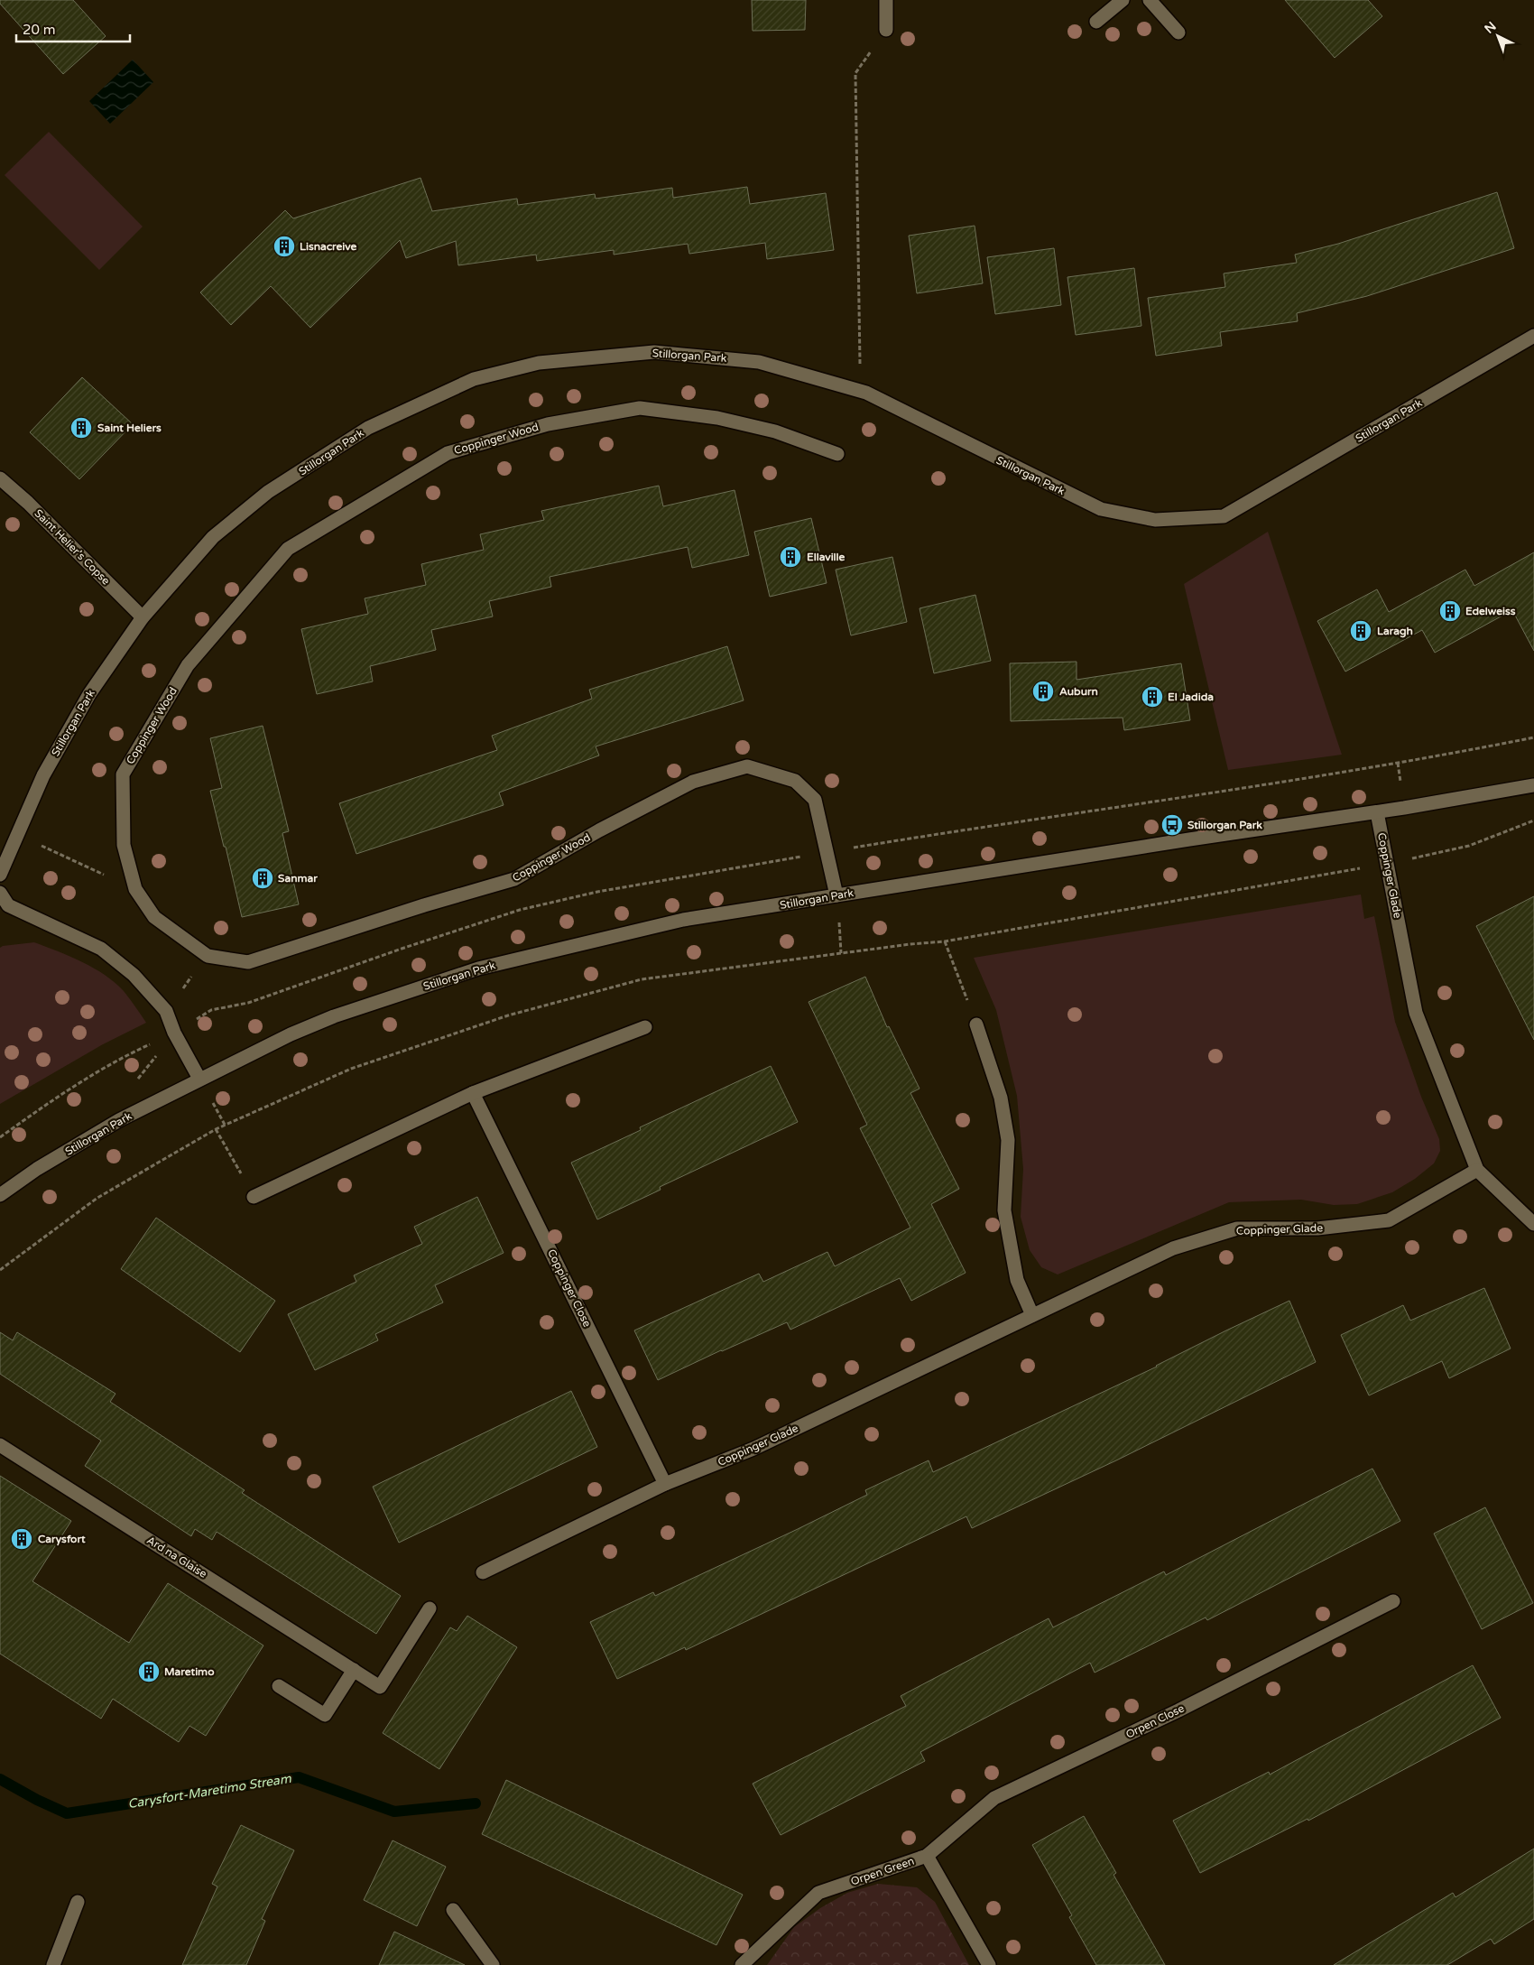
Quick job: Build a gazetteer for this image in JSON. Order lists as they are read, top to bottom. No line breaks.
{"streets":{"street":["Stillorgan Park","Coppinger Wood","Saint Helier's Copse","Coppinger Glade","Coppinger Close","Ard na Glaise","Orpen Close","Orpen Green"]},"crossings":[["Stillorgan Park","Coppinger Wood"],["Stillorgan Park","Saint Helier's Copse"],["Stillorgan Park","Coppinger Glade"],["Coppinger Glade","Coppinger Close"],["Orpen Close","Orpen Green"]],"water":["Carysfort-Maretimo Stream"],"places":{"building":["Lisnacreive","Saint Heliers","Ellaville","Edelweiss","Laragh","Auburn","El Jadida","Sanmar","Carysfort","Maretimo"],"bus stop":["Stillorgan Park"]},"scale_bar":"20 m","north":"top left"}
